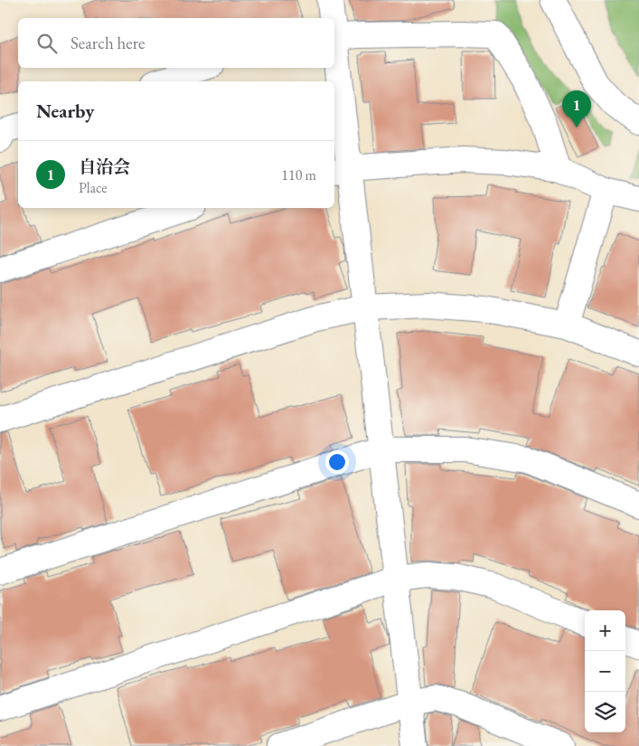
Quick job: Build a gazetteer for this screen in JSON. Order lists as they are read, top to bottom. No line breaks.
{"page":{"search":"Search here","heading":"Nearby","pins":"1","list":[{"mark":"1","name":"自治会","note":"Place","value":"110 m"}],"map_buttons":["+","−"]}}
